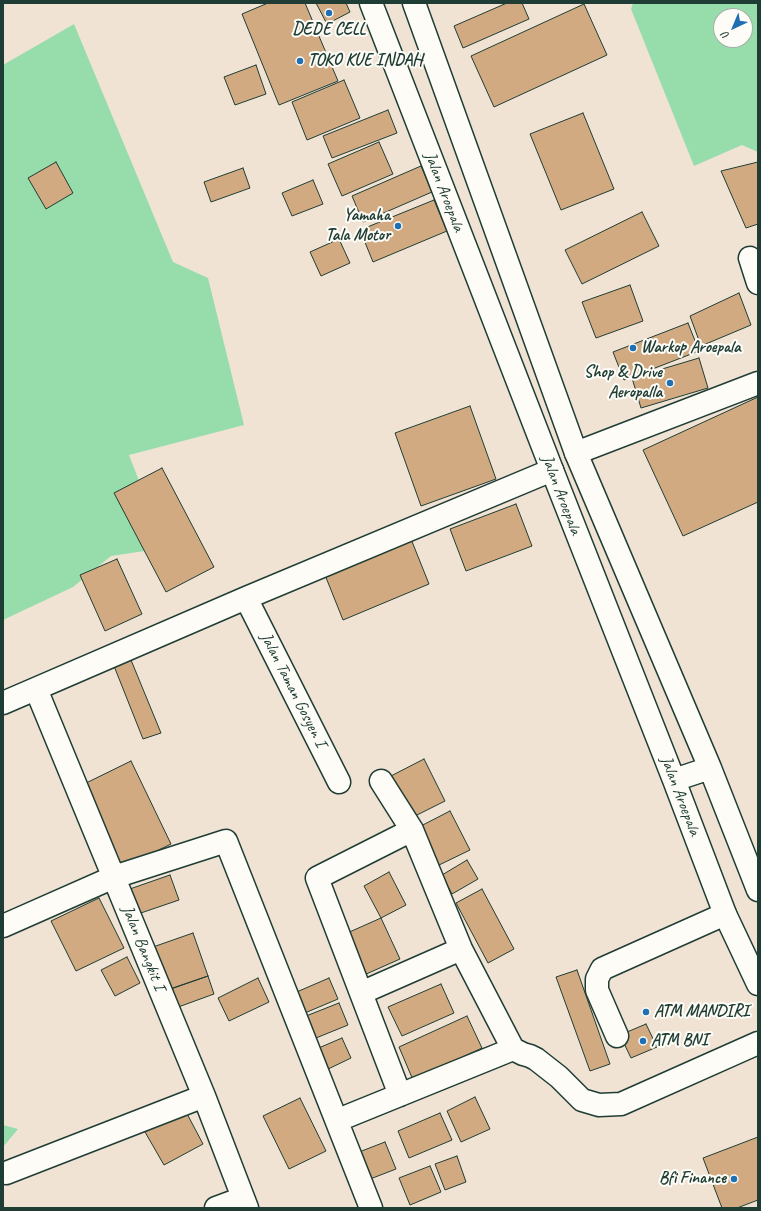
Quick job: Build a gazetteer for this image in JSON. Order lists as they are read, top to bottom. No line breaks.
{"streets":{"street":["Jalan Aroepala","Jalan Taman Gosyen I","Jalan Bangkit I"]},"places":["DEDE CELL","TOKO KUE INDAH","Yamaha Tala Motor","Warkop Aroepala","Shop & Drive Aeropalla","ATM MANDIRI","ATM BNI","Bfi Finance"],"north":"bottom left"}
